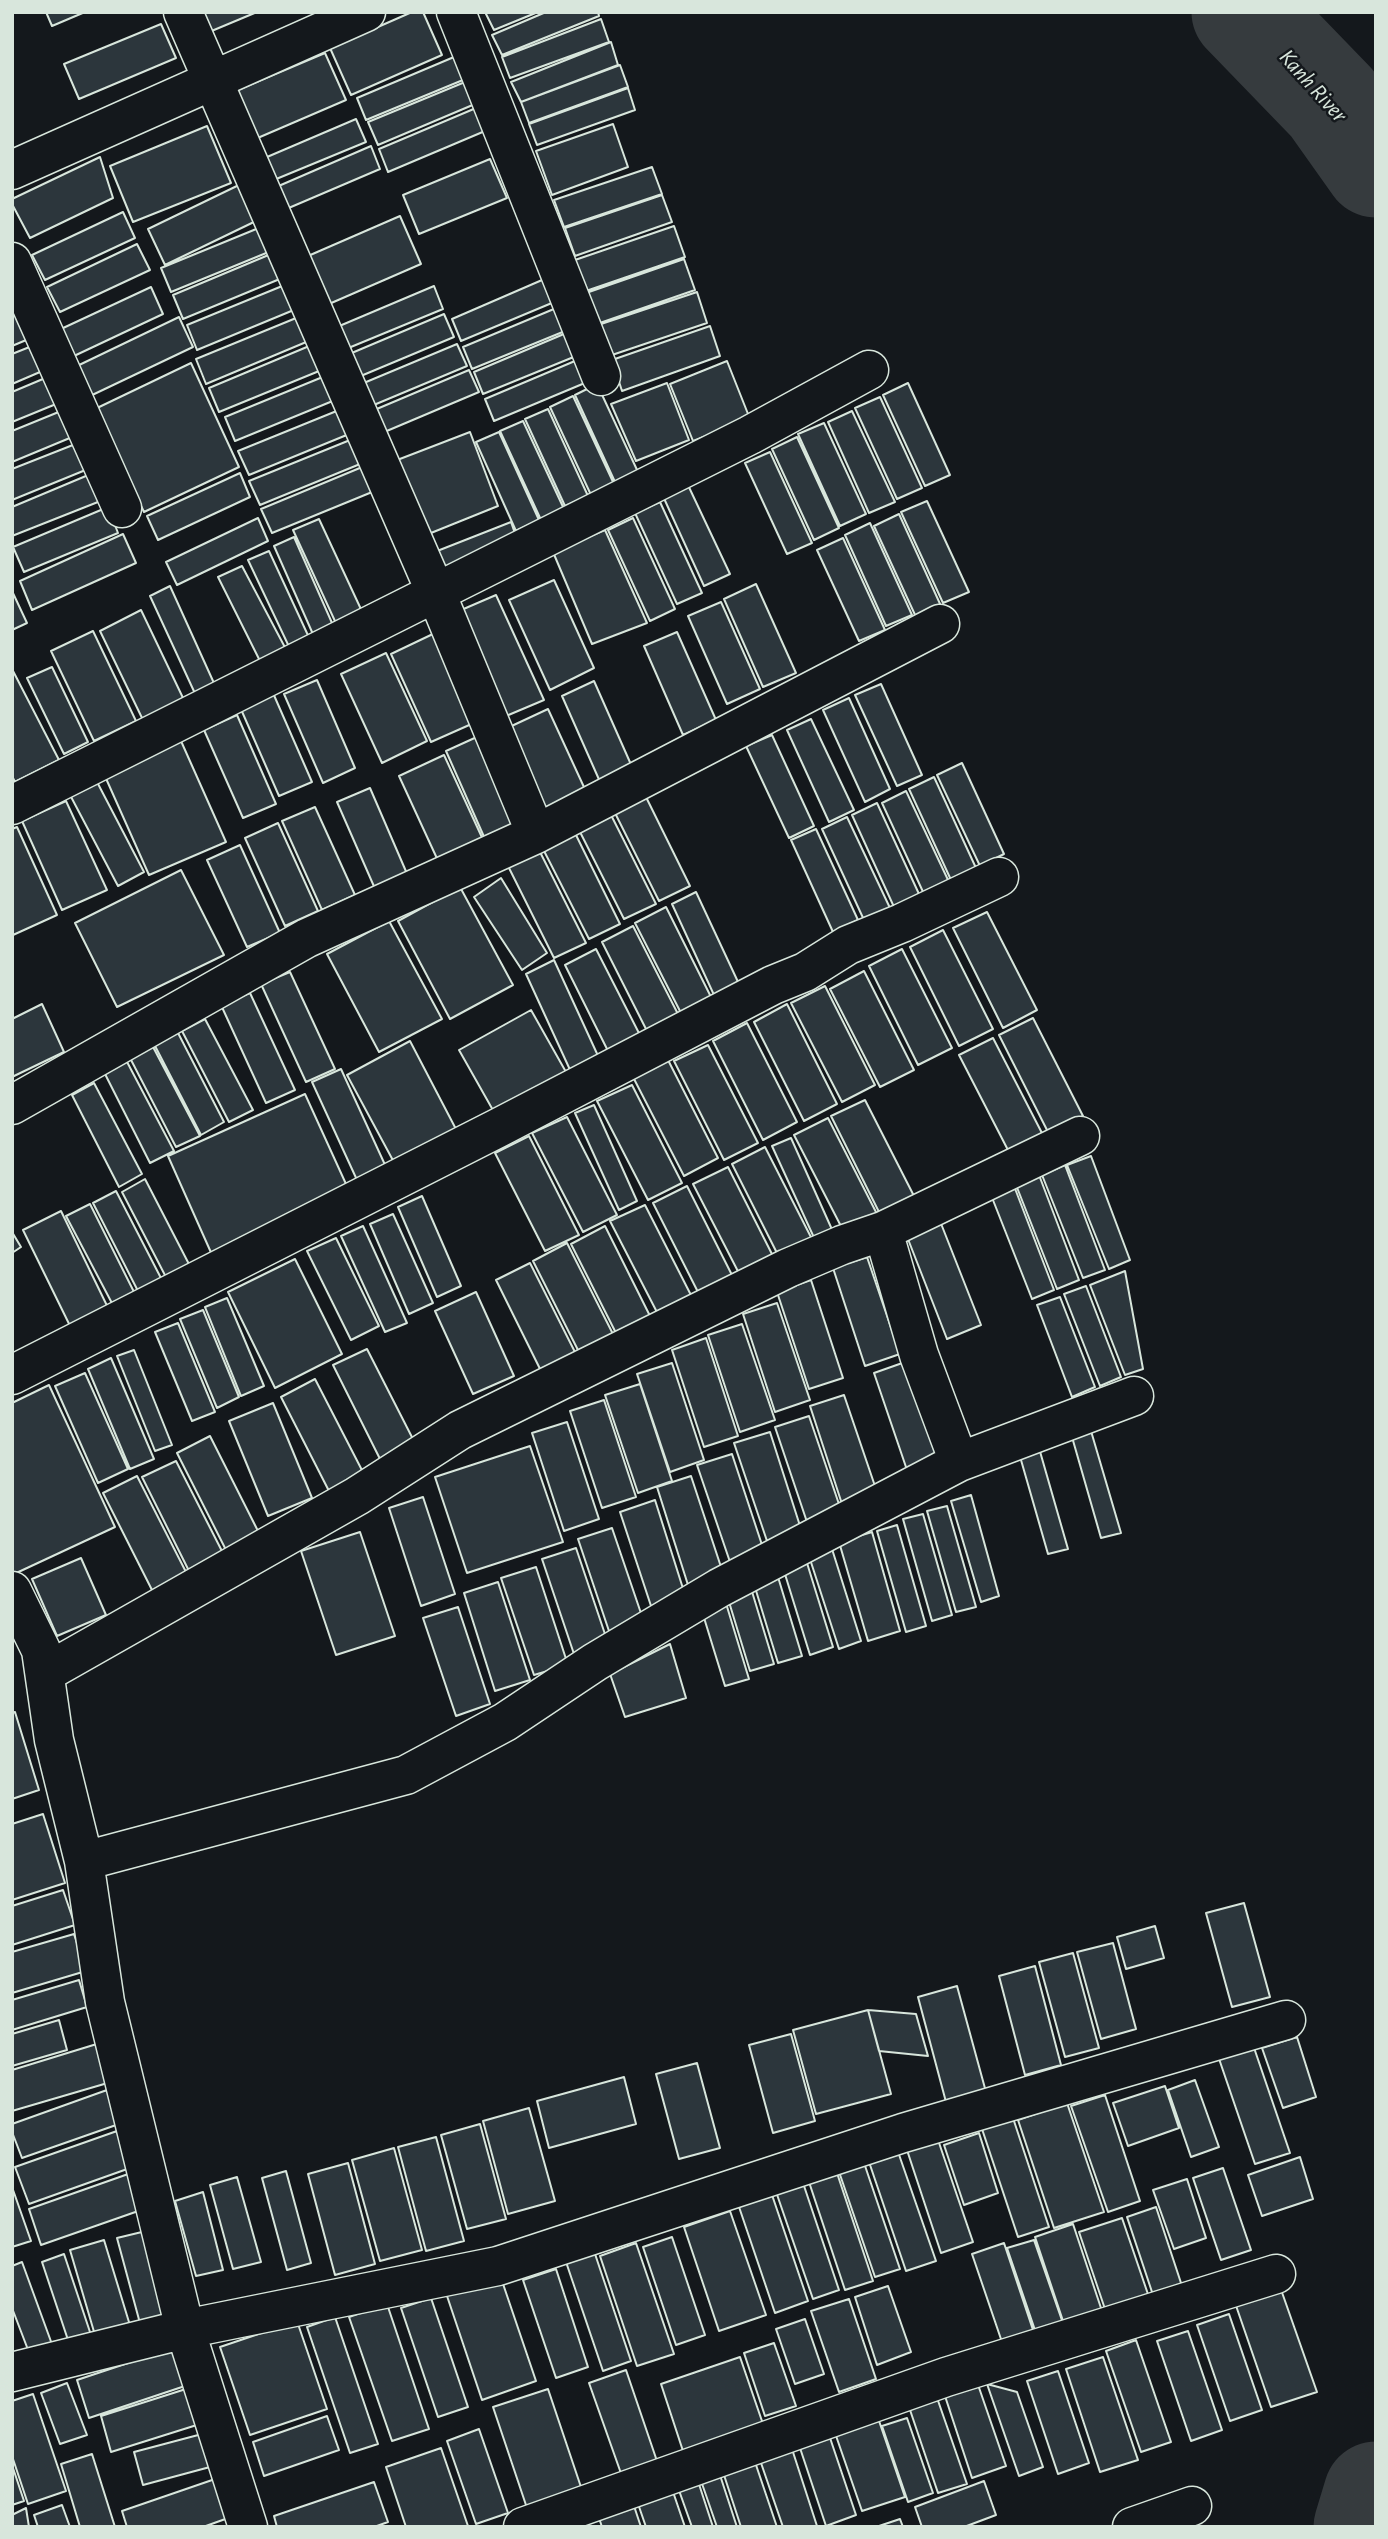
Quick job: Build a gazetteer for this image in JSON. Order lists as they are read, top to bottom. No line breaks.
{"water":["Kanh River"]}
